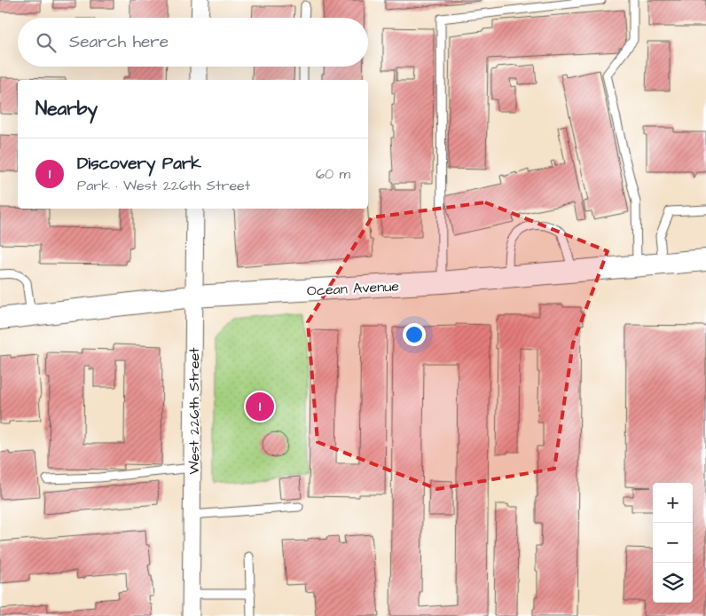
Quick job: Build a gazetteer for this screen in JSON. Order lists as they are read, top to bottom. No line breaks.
{"streets":{"street":["Ocean Avenue","West 226th Street"]},"crossings":[["Ocean Avenue","West 226th Street"]],"page":{"search":"Search here","heading":"Nearby","list":[{"mark":"1","name":"Discovery Park","note":"Park · West 226th Street","value":"60 m"}],"pins":"1","map_buttons":["+","−"]}}
